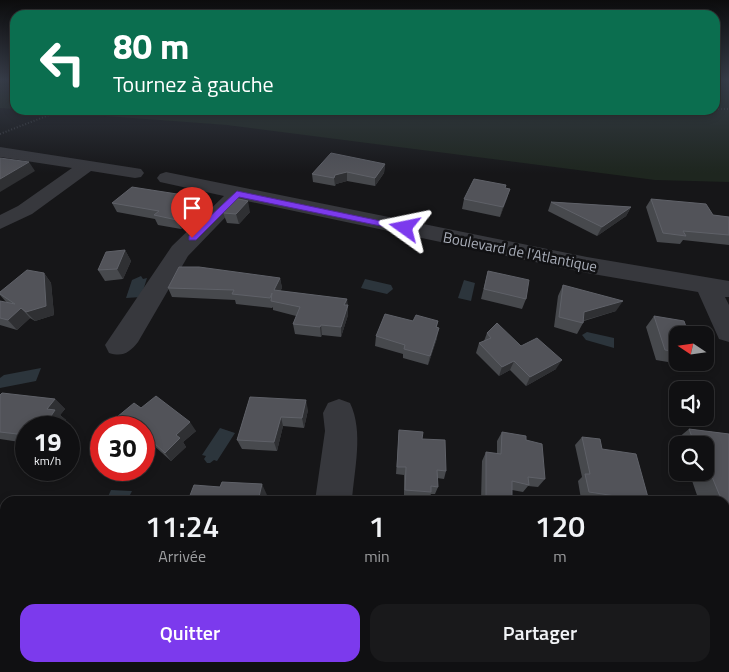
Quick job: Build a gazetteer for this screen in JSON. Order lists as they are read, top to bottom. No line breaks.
{"streets":{"street":["Boulevard de l'Atlantique"]},"north":"left","page":{"turn":["80 m","Tournez à gauche"],"speed":"19 km/h","limit":"30","eta":["11:24","Arrivée","1","min","120","m"],"buttons":["Quitter","Partager"]}}
